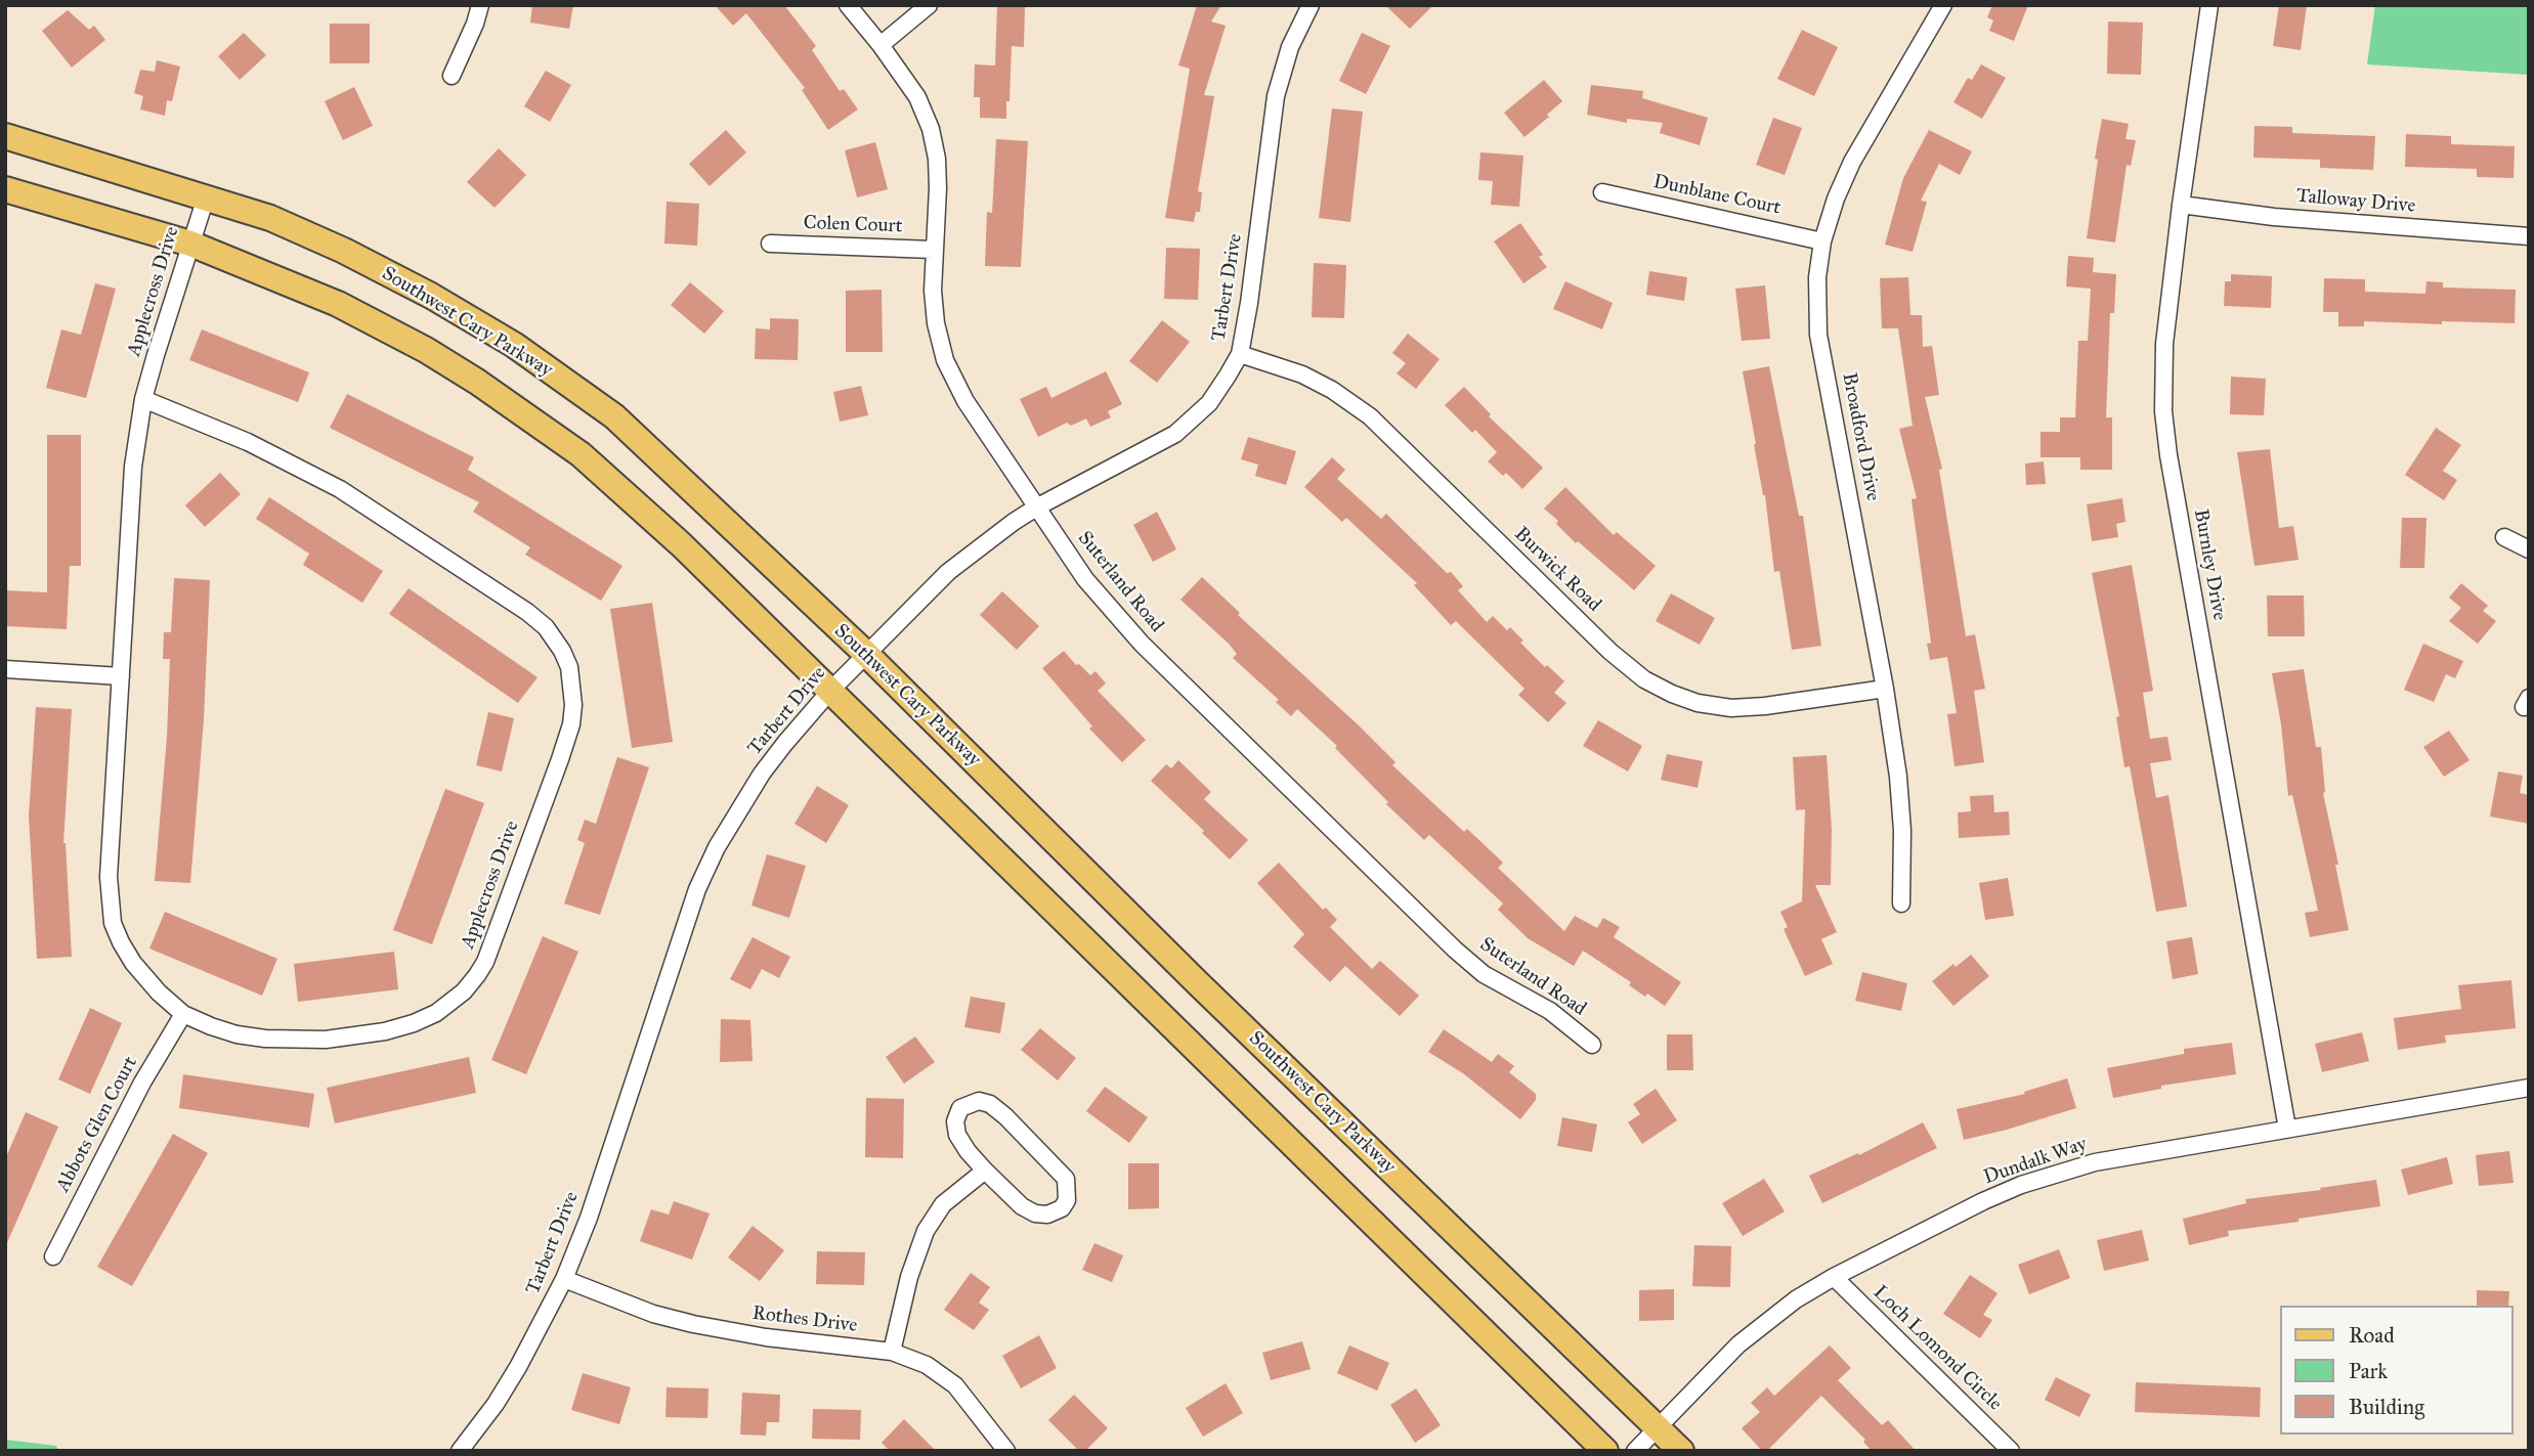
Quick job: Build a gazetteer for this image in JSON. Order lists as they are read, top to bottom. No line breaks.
{"streets":{"main road":["Southwest Cary Parkway"],"street":["Dunblane Court","Talloway Drive","Colen Court","Tarbert Drive","Applecross Drive","Broadford Drive","Burnley Drive","Burwick Road","Suterland Road","Abbots Glen Court","Dundalk Way","Rothes Drive","Loch Lomond Circle"]},"crossings":[["Dunblane Court","Broadford Drive"],["Talloway Drive","Burnley Drive"],["Colen Court","Suterland Road"],["Tarbert Drive","Southwest Cary Parkway"],["Tarbert Drive","Burwick Road"],["Tarbert Drive","Suterland Road"],["Tarbert Drive","Rothes Drive"],["Applecross Drive","Southwest Cary Parkway"],["Applecross Drive","Abbots Glen Court"],["Southwest Cary Parkway","Dundalk Way"],["Broadford Drive","Burwick Road"],["Burnley Drive","Dundalk Way"],["Dundalk Way","Loch Lomond Circle"]],"legend":["Road","Park","Building"]}
